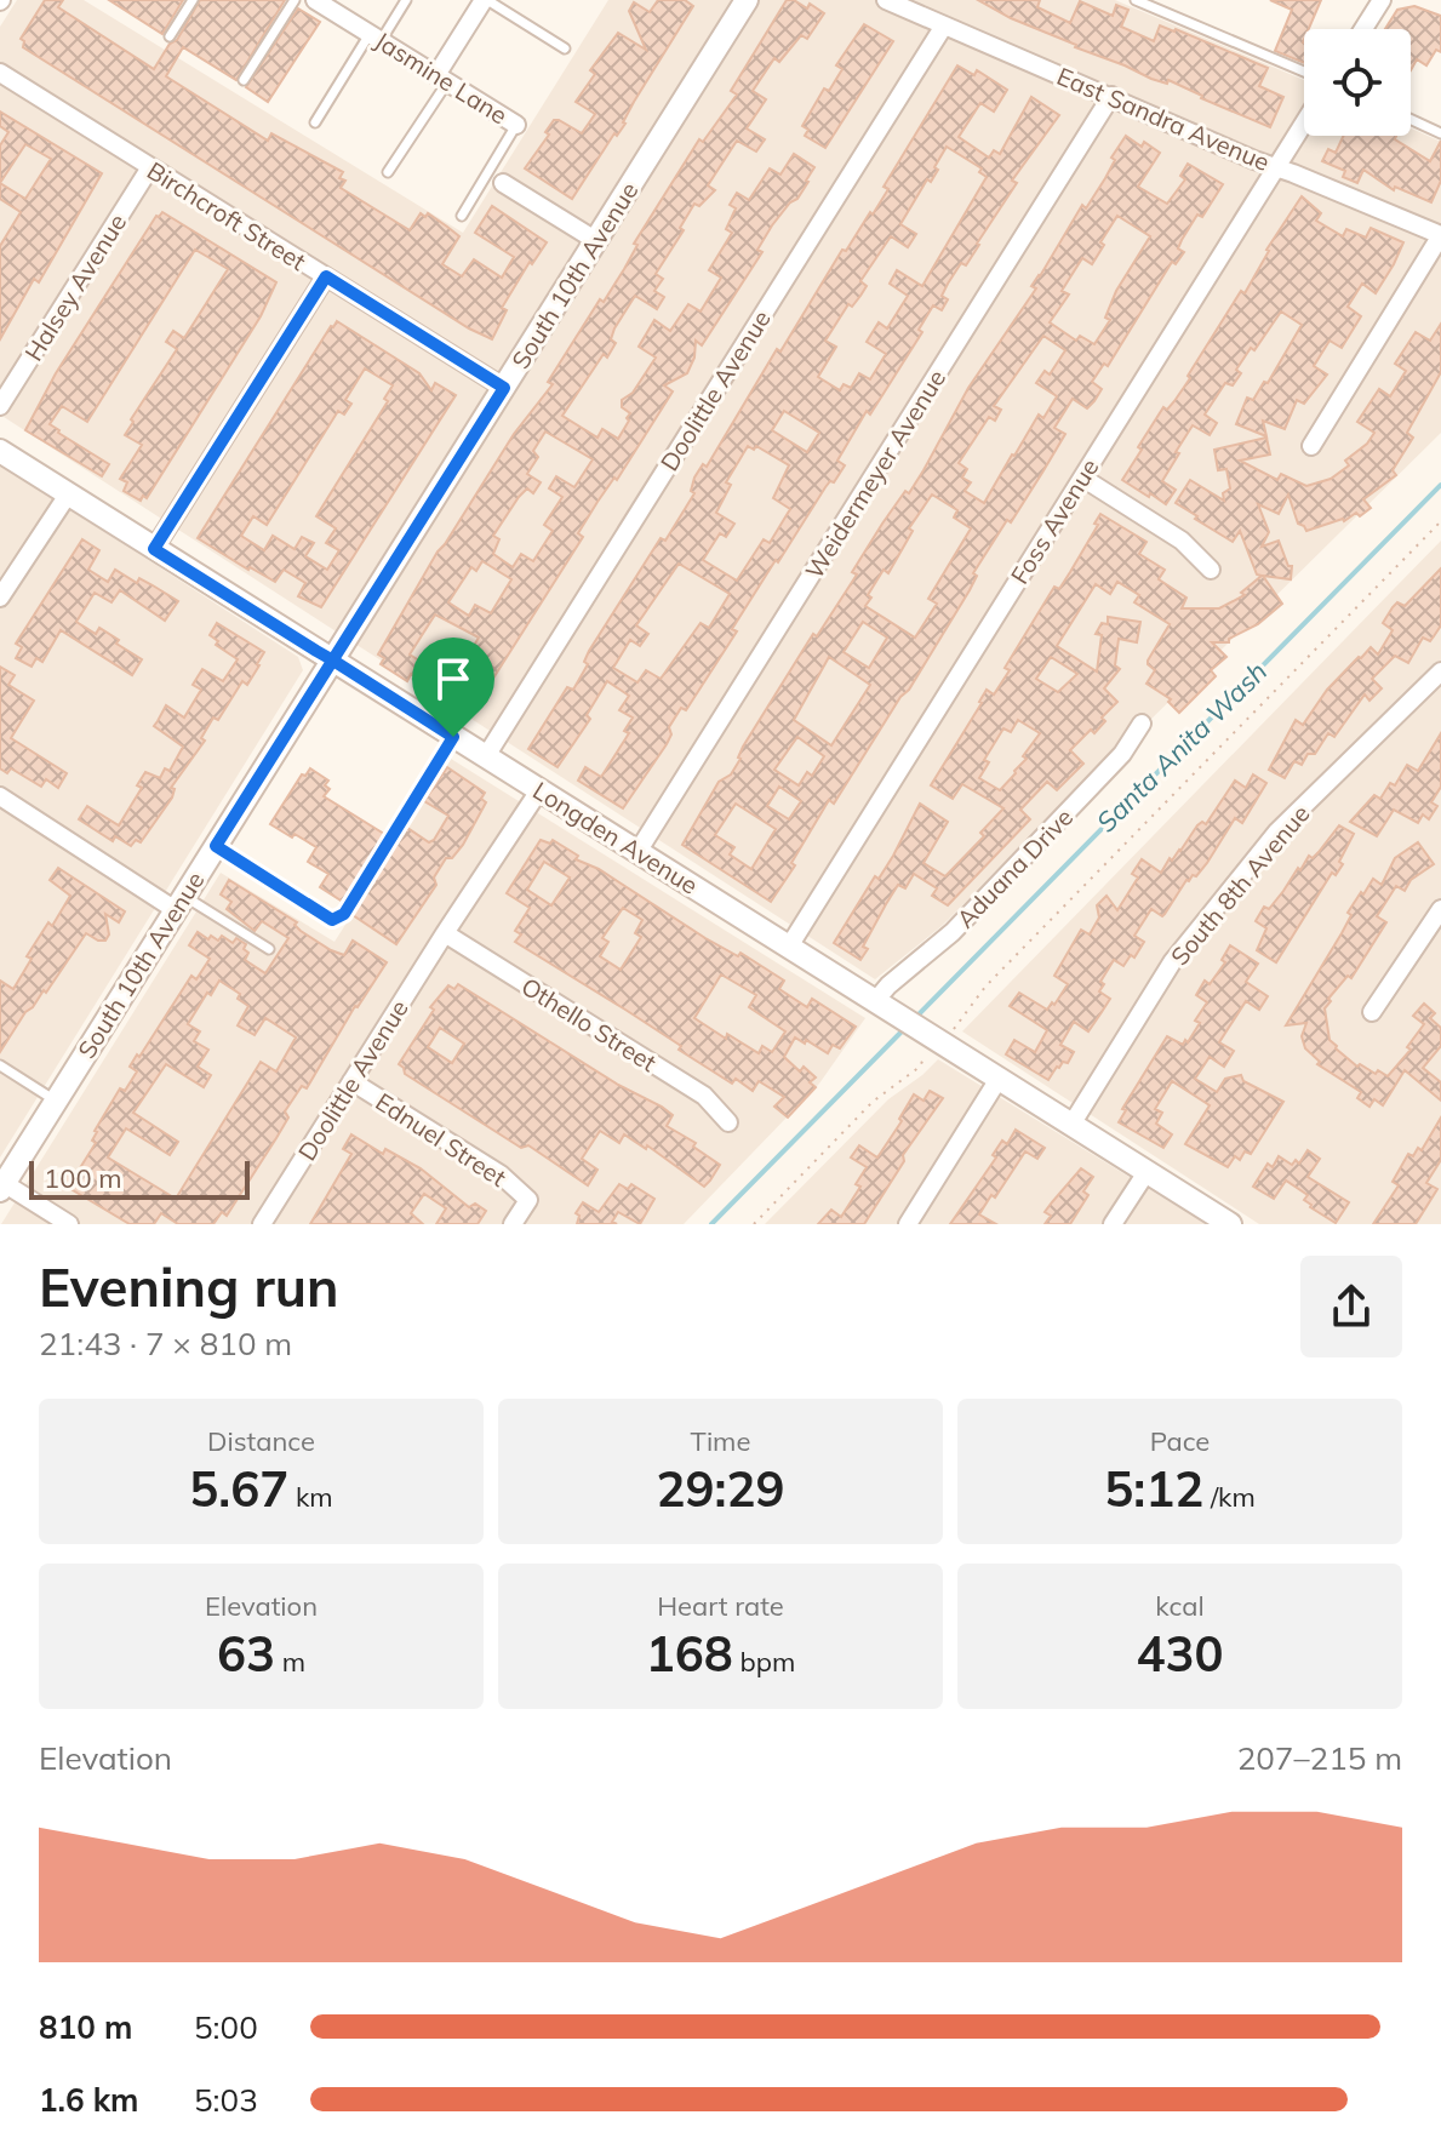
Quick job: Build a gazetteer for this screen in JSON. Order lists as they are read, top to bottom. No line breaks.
{"streets":{"street":["Jasmine Lane","East Sandra Avenue","Birchcroft Street","South 10th Avenue","Halsey Avenue","Doolittle Avenue","Weidermeyer Avenue","Foss Avenue","Longden Avenue","Aduana Drive","South 8th Avenue","Othello Street","Ednuel Street"]},"crossings":[["East Sandra Avenue","Doolittle Avenue"],["East Sandra Avenue","Weidermeyer Avenue"],["East Sandra Avenue","Foss Avenue"],["Birchcroft Street","South 10th Avenue"],["Birchcroft Street","Halsey Avenue"],["South 10th Avenue","Longden Avenue"],["Doolittle Avenue","Longden Avenue"],["Doolittle Avenue","Othello Street"],["Doolittle Avenue","Ednuel Street"],["Weidermeyer Avenue","Longden Avenue"],["Foss Avenue","Longden Avenue"],["Longden Avenue","Aduana Drive"],["Longden Avenue","South 8th Avenue"]],"water":["Santa Anita Wash"],"scale_bar":"100 m","page":{"scale":"100 m","heading":["Evening run","21:43 · 7 × 810 m"],"stats":[["Distance","5.67 km"],["Time","29:29"],["Pace","5:12 /km"],["Elevation","63 m"],["Heart rate","168 bpm"],["kcal","430"]],"chart":["Elevation","207–215 m"],"list":[{"name":"810 m","note":"5:00"},{"name":"1.6 km","note":"5:03"}]}}
